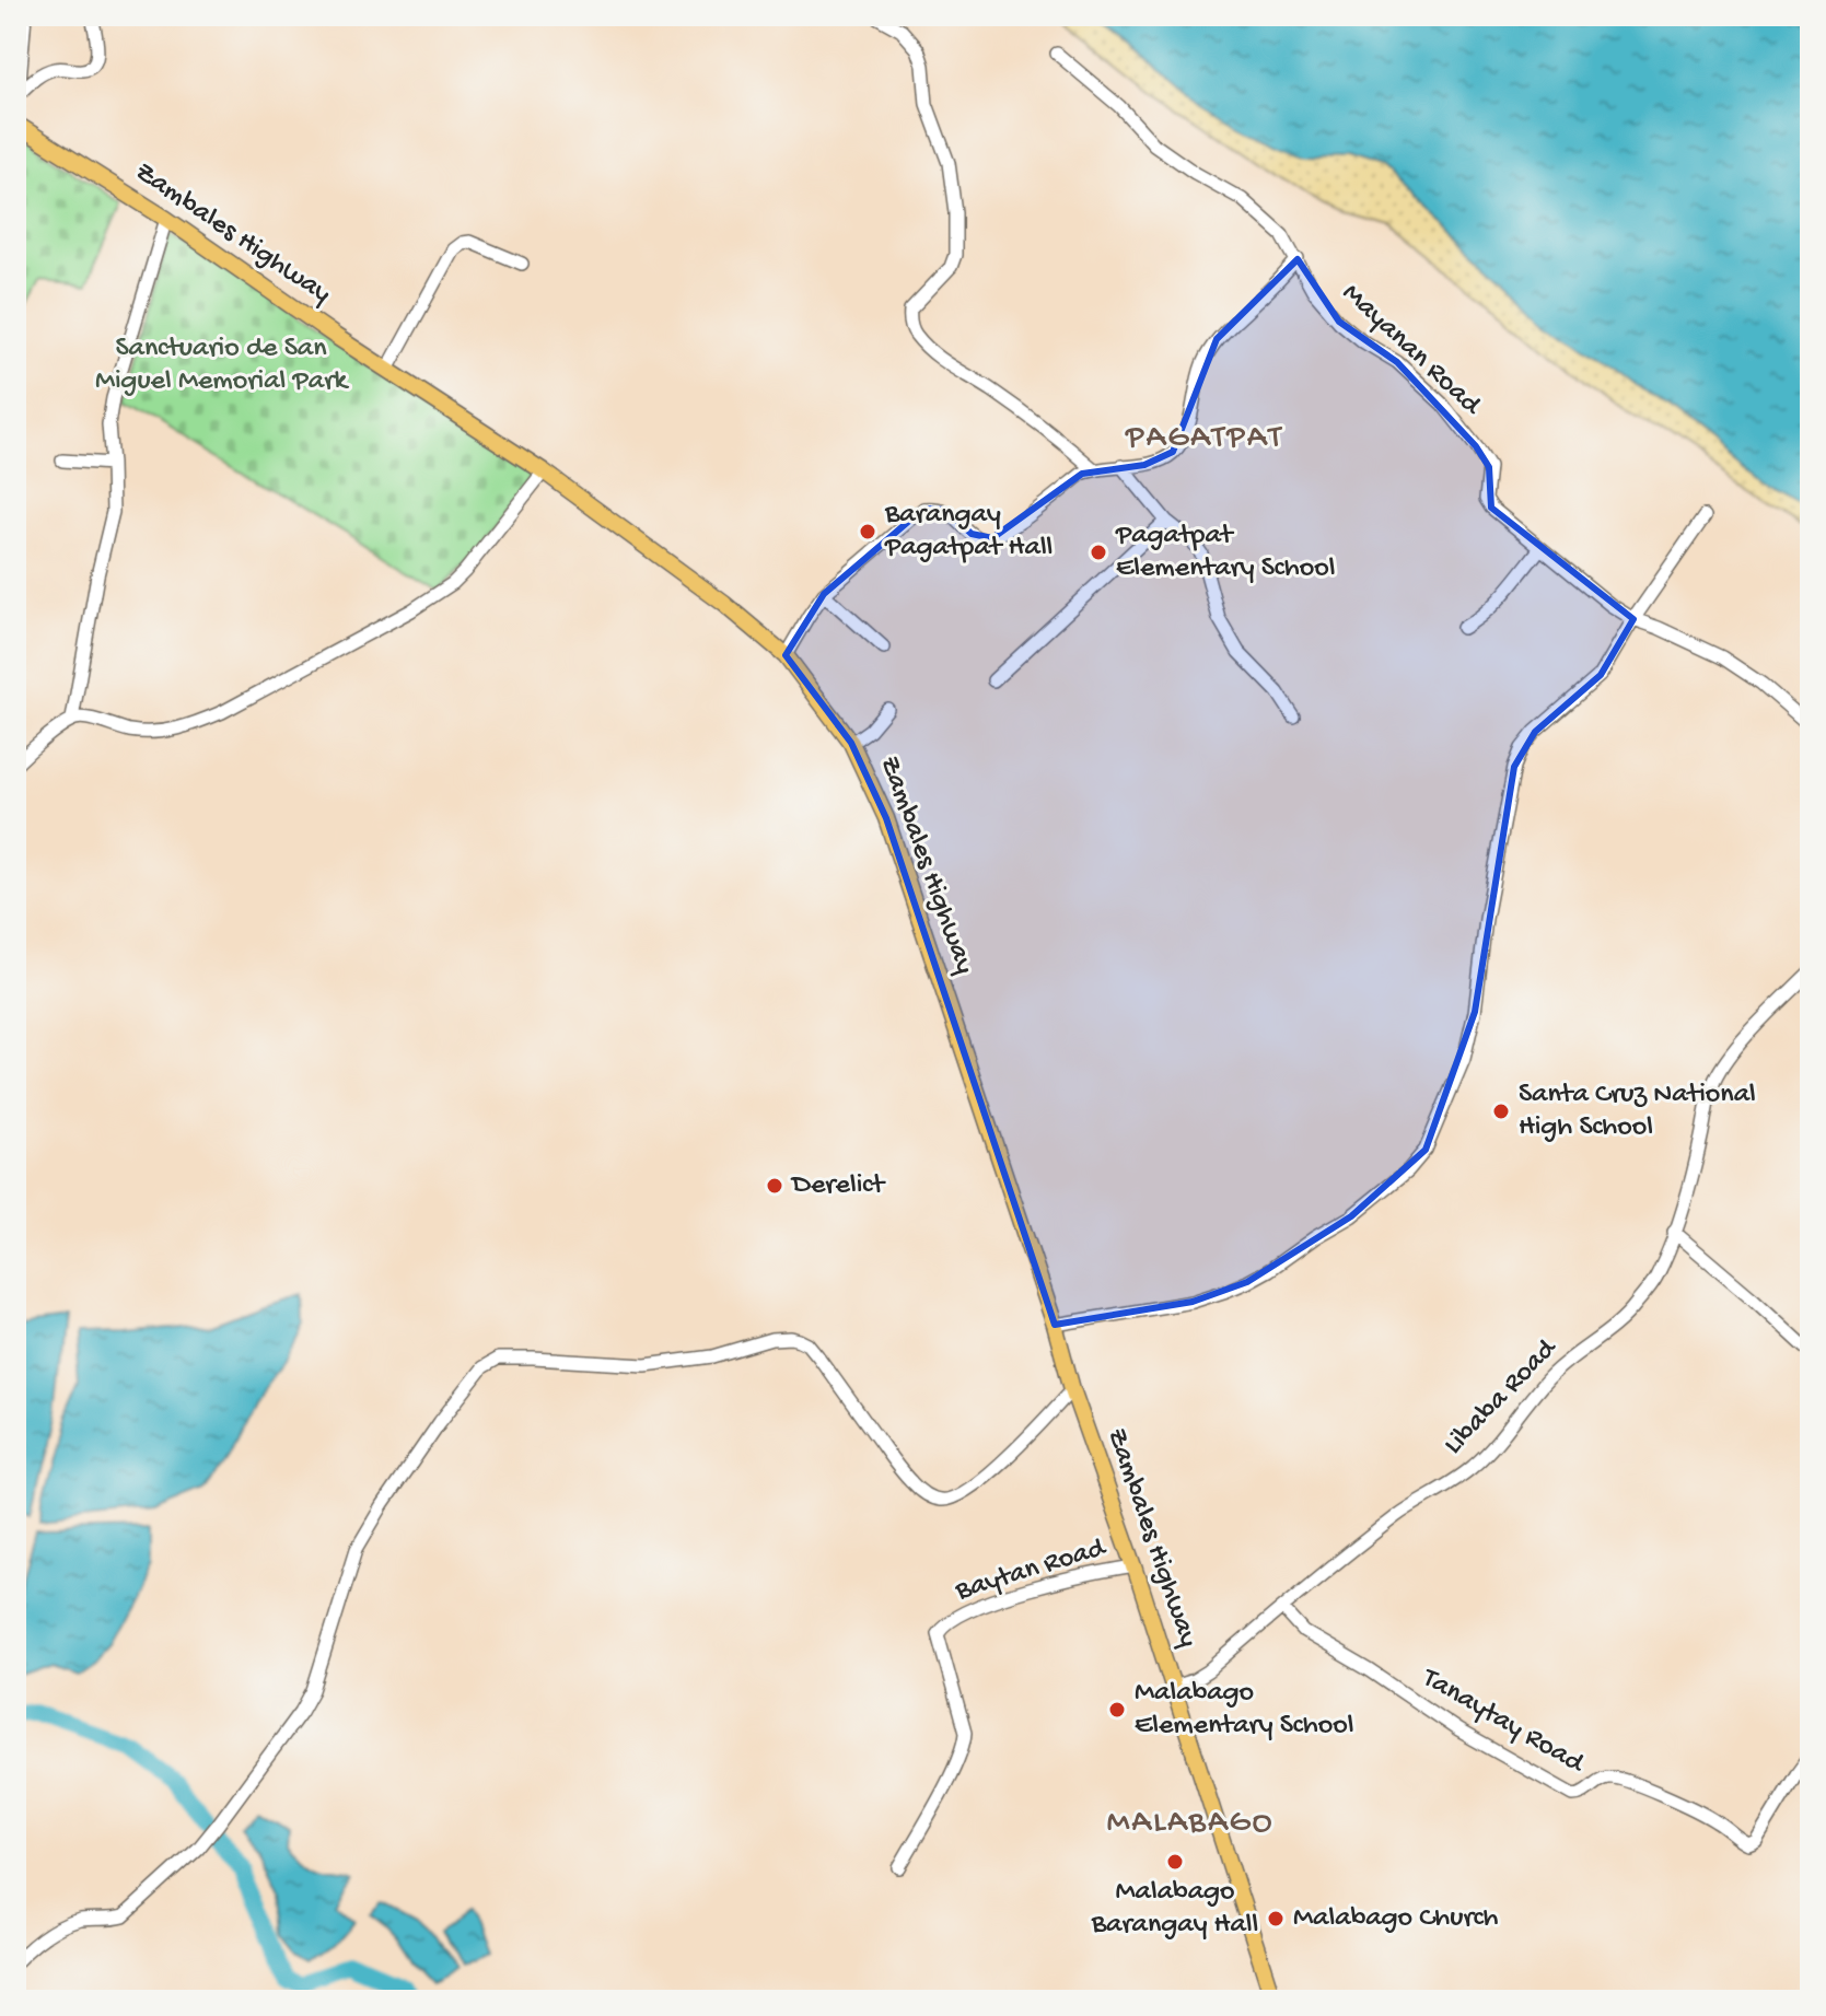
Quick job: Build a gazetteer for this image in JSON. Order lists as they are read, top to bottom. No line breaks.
{"streets":{"main road":["Zambales Highway"],"street":["Mayanan Road","Libaba Road","Baytan Road","Tanaytay Road"]},"crossings":[["Zambales Highway","Libaba Road"],["Zambales Highway","Baytan Road"],["Libaba Road","Tanaytay Road"]],"districts":["PAGATPAT","MALABAGO"],"parks":["Sanctuario de San Miguel Memorial Park"],"places":["Barangay Pagatpat Hall","Pagatpat Elementary School","Santa Cruz National High School","Derelict","Malabago Elementary School","Malabago Barangay Hall","Malabago Church"]}
